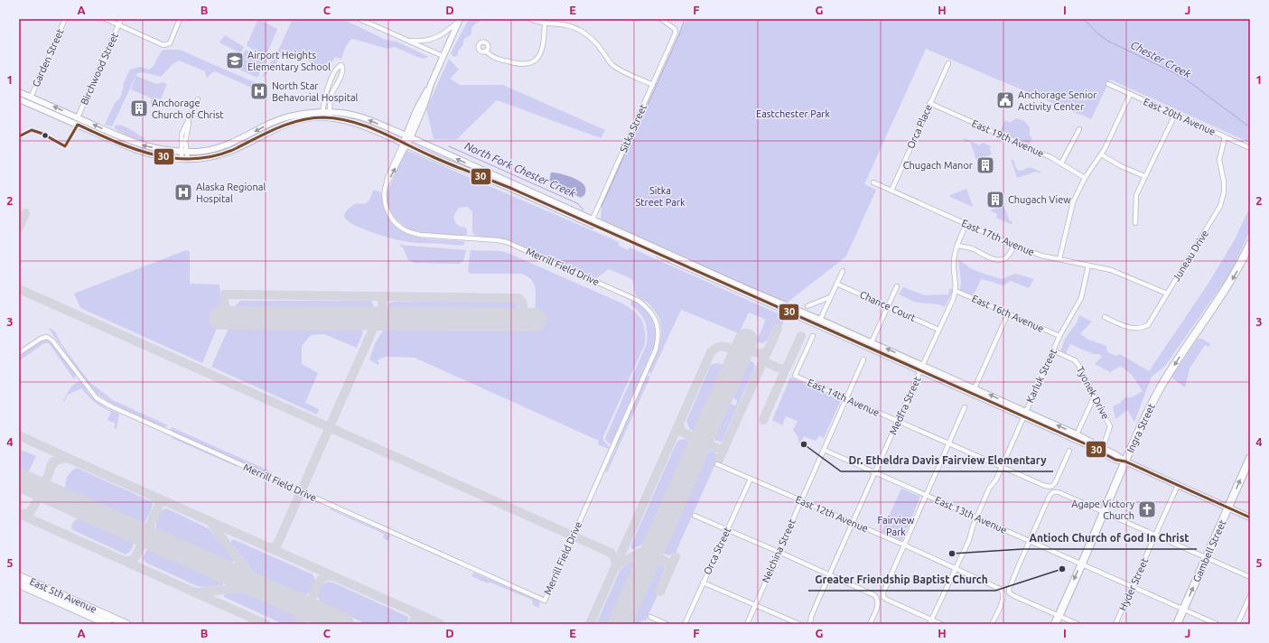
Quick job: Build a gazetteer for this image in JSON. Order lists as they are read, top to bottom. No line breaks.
{"streets":{"highway":["Ingra Street","Gambell Street","East 5th Avenue"],"street":["Garden Street","Birchwood Street","East 20th Avenue","Orca Place","Sitka Street","East 19th Avenue","East 17th Avenue","Juneau Drive","Merrill Field Drive","Chance Court","East 16th Avenue","Karluk Street","Tyonek Drive","East 14th Avenue","Medfra Street","East 12th Avenue","East 13th Avenue","Orca Street","Nelchina Street","Hyder Street"]},"crossings":[["East 20th Avenue","Juneau Drive"],["Orca Place","East 19th Avenue"],["Orca Place","East 17th Avenue"],["East 17th Avenue","Juneau Drive"],["East 17th Avenue","Karluk Street"],["East 17th Avenue","Medfra Street"],["Chance Court","Medfra Street"],["East 16th Avenue","Karluk Street"],["East 16th Avenue","Medfra Street"],["Karluk Street","Tyonek Drive"],["Karluk Street","East 14th Avenue"],["Karluk Street","East 12th Avenue"],["Karluk Street","East 13th Avenue"],["East 14th Avenue","Medfra Street"],["East 14th Avenue","Nelchina Street"],["Medfra Street","East 12th Avenue"],["Medfra Street","East 13th Avenue"],["Ingra Street","East 13th Avenue"],["East 12th Avenue","Orca Street"],["East 12th Avenue","Nelchina Street"],["East 13th Avenue","Nelchina Street"],["East 13th Avenue","Gambell Street"],["East 13th Avenue","Hyder Street"]],"one_way":["Ingra Street","Gambell Street"],"water":["Chester Creek","North Fork Chester Creek"],"parks":["Eastchester Park","Sitka Street Park","Fairview Park"],"places":{"school or university":["Airport Heights Elementary School"],"hospital":["North Star Behavorial Hospital","Alaska Regional Hospital"],"public building":["Anchorage Senior Activity Center"],"building":["Anchorage Church of Christ","Chugach Manor","Chugach View"],"other":["Dr. Etheldra Davis Fairview Elementary","Antioch Church of God In Christ","Greater Friendship Baptist Church"],"church":["Agape Victory Church"]},"lines":["transit line 30"],"grid":{"columns":["A","B","C","D","E","F","G","H","I","J"],"rows":["1","2","3","4","5"]}}
